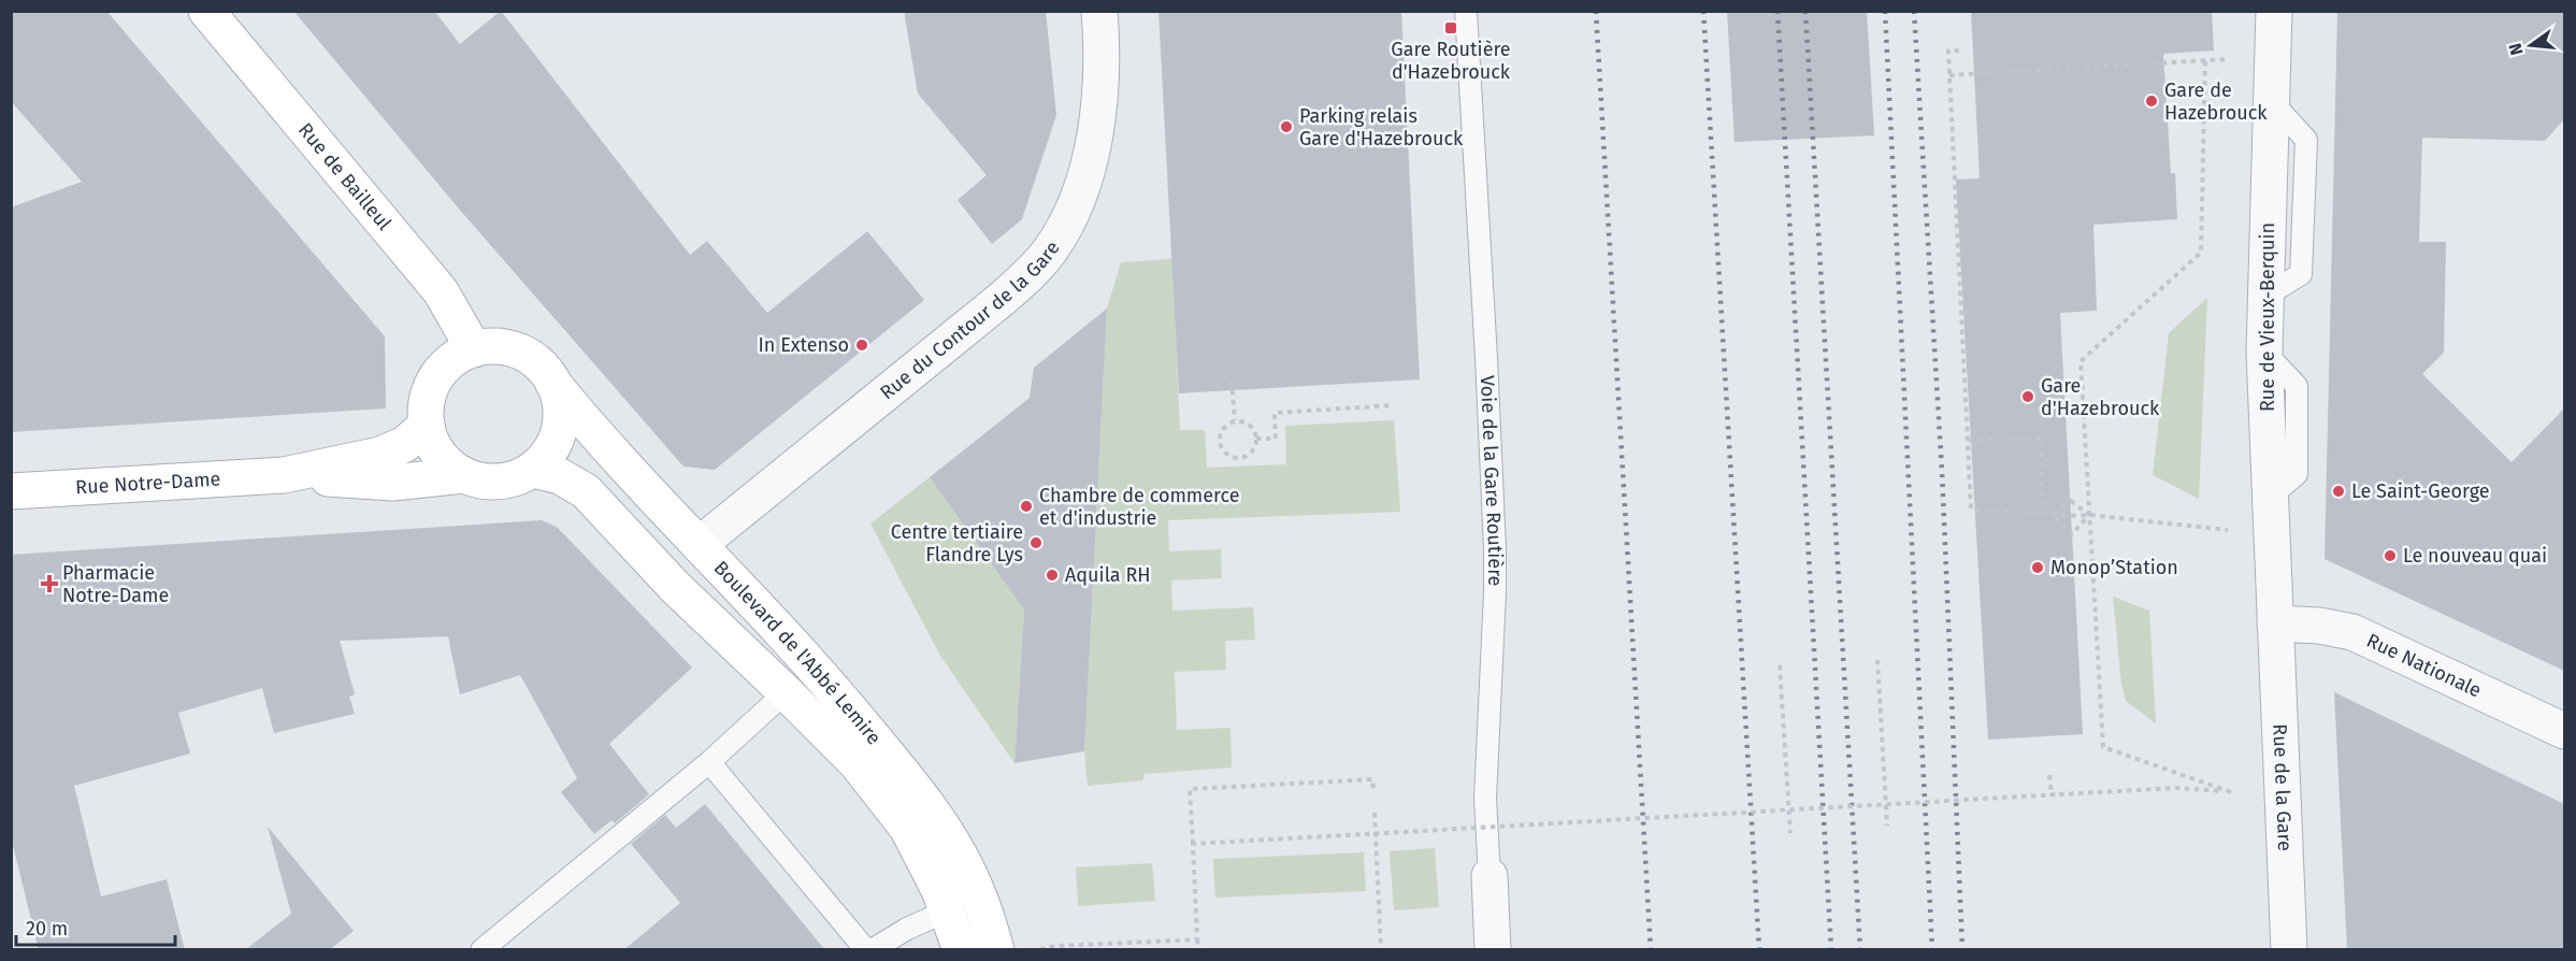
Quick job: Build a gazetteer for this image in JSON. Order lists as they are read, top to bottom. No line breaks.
{"streets":{"main road":["Rue de Bailleul","Rue Notre-Dame","Boulevard de l'Abbé Lemire"],"street":["Rue du Contour de la Gare","Rue de Vieux-Berquin","Voie de la Gare Routière","Rue Nationale","Rue de la Gare"]},"crossings":[["Rue de Bailleul","Rue Notre-Dame"],["Rue de Bailleul","Boulevard de l'Abbé Lemire"],["Rue du Contour de la Gare","Boulevard de l'Abbé Lemire"],["Rue de Vieux-Berquin","Rue Nationale"],["Rue de Vieux-Berquin","Rue de la Gare"],["Rue Notre-Dame","Boulevard de l'Abbé Lemire"],["Rue Nationale","Rue de la Gare"]],"places":{"transit":["Gare Routière d'Hazebrouck"],"other":["Gare de Hazebrouck","Parking relais Gare d'Hazebrouck","In Extenso","Gare d'Hazebrouck","Le Saint-George","Chambre de commerce et d'industrie","Centre tertiaire Flandre Lys","Le nouveau quai","Monop’Station","Aquila RH"],"health":["Pharmacie Notre-Dame"]},"scale_bar":"20 m","north":"left"}
